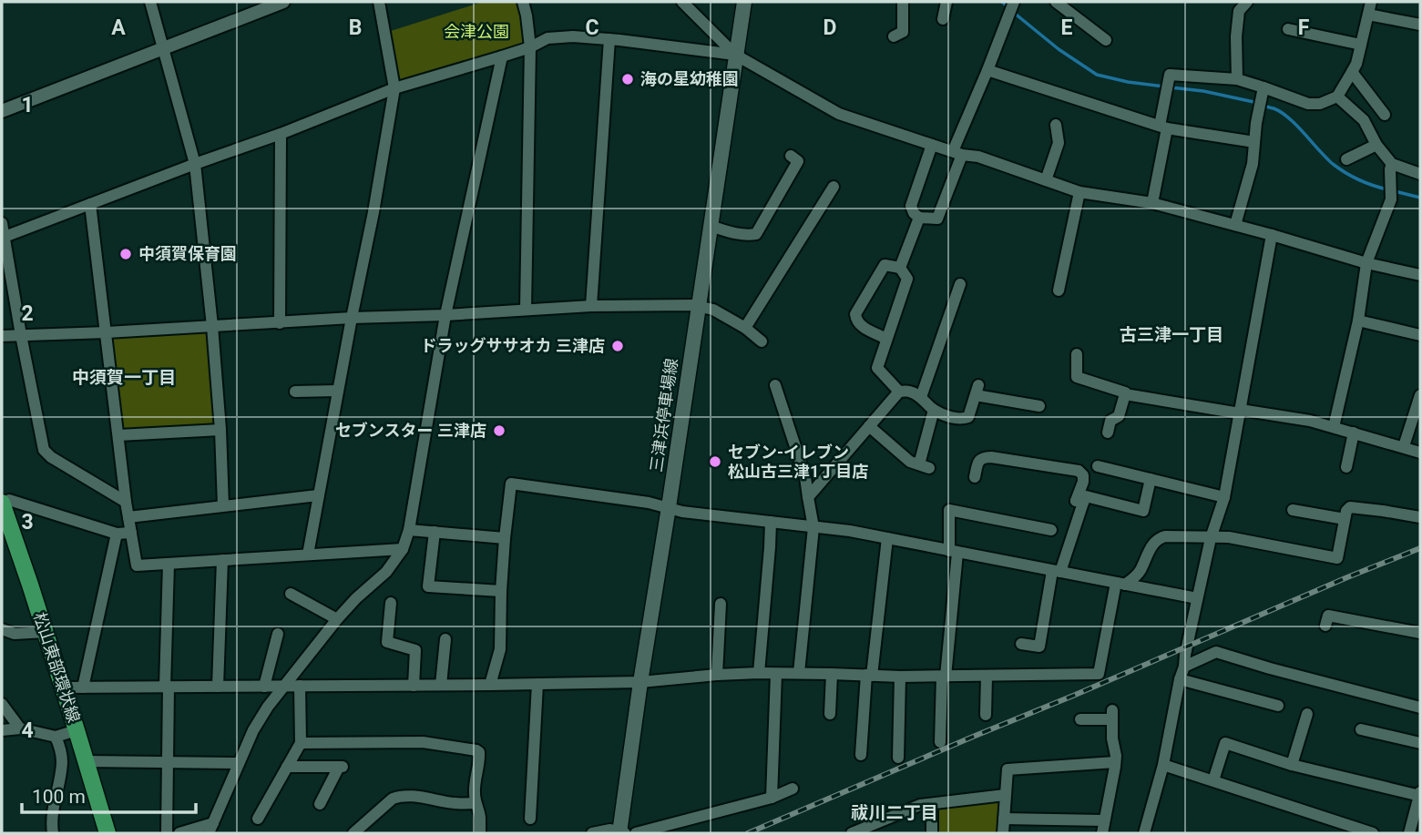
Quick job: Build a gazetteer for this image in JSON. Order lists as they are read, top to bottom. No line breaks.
{"streets":{"main road":["三津浜停車場線","松山東部環状線"]},"districts":["古三津一丁目","中須賀一丁目","祓川二丁目"],"parks":["会津公園"],"places":["海の星幼稚園","中須賀保育園","ドラッグササオカ 三津店","セブンスター 三津店","セブン-イレブン 松山古三津1丁目店"],"scale_bar":"100 m","grid":{"columns":["A","B","C","D","E","F"],"rows":["1","2","3","4"]}}
